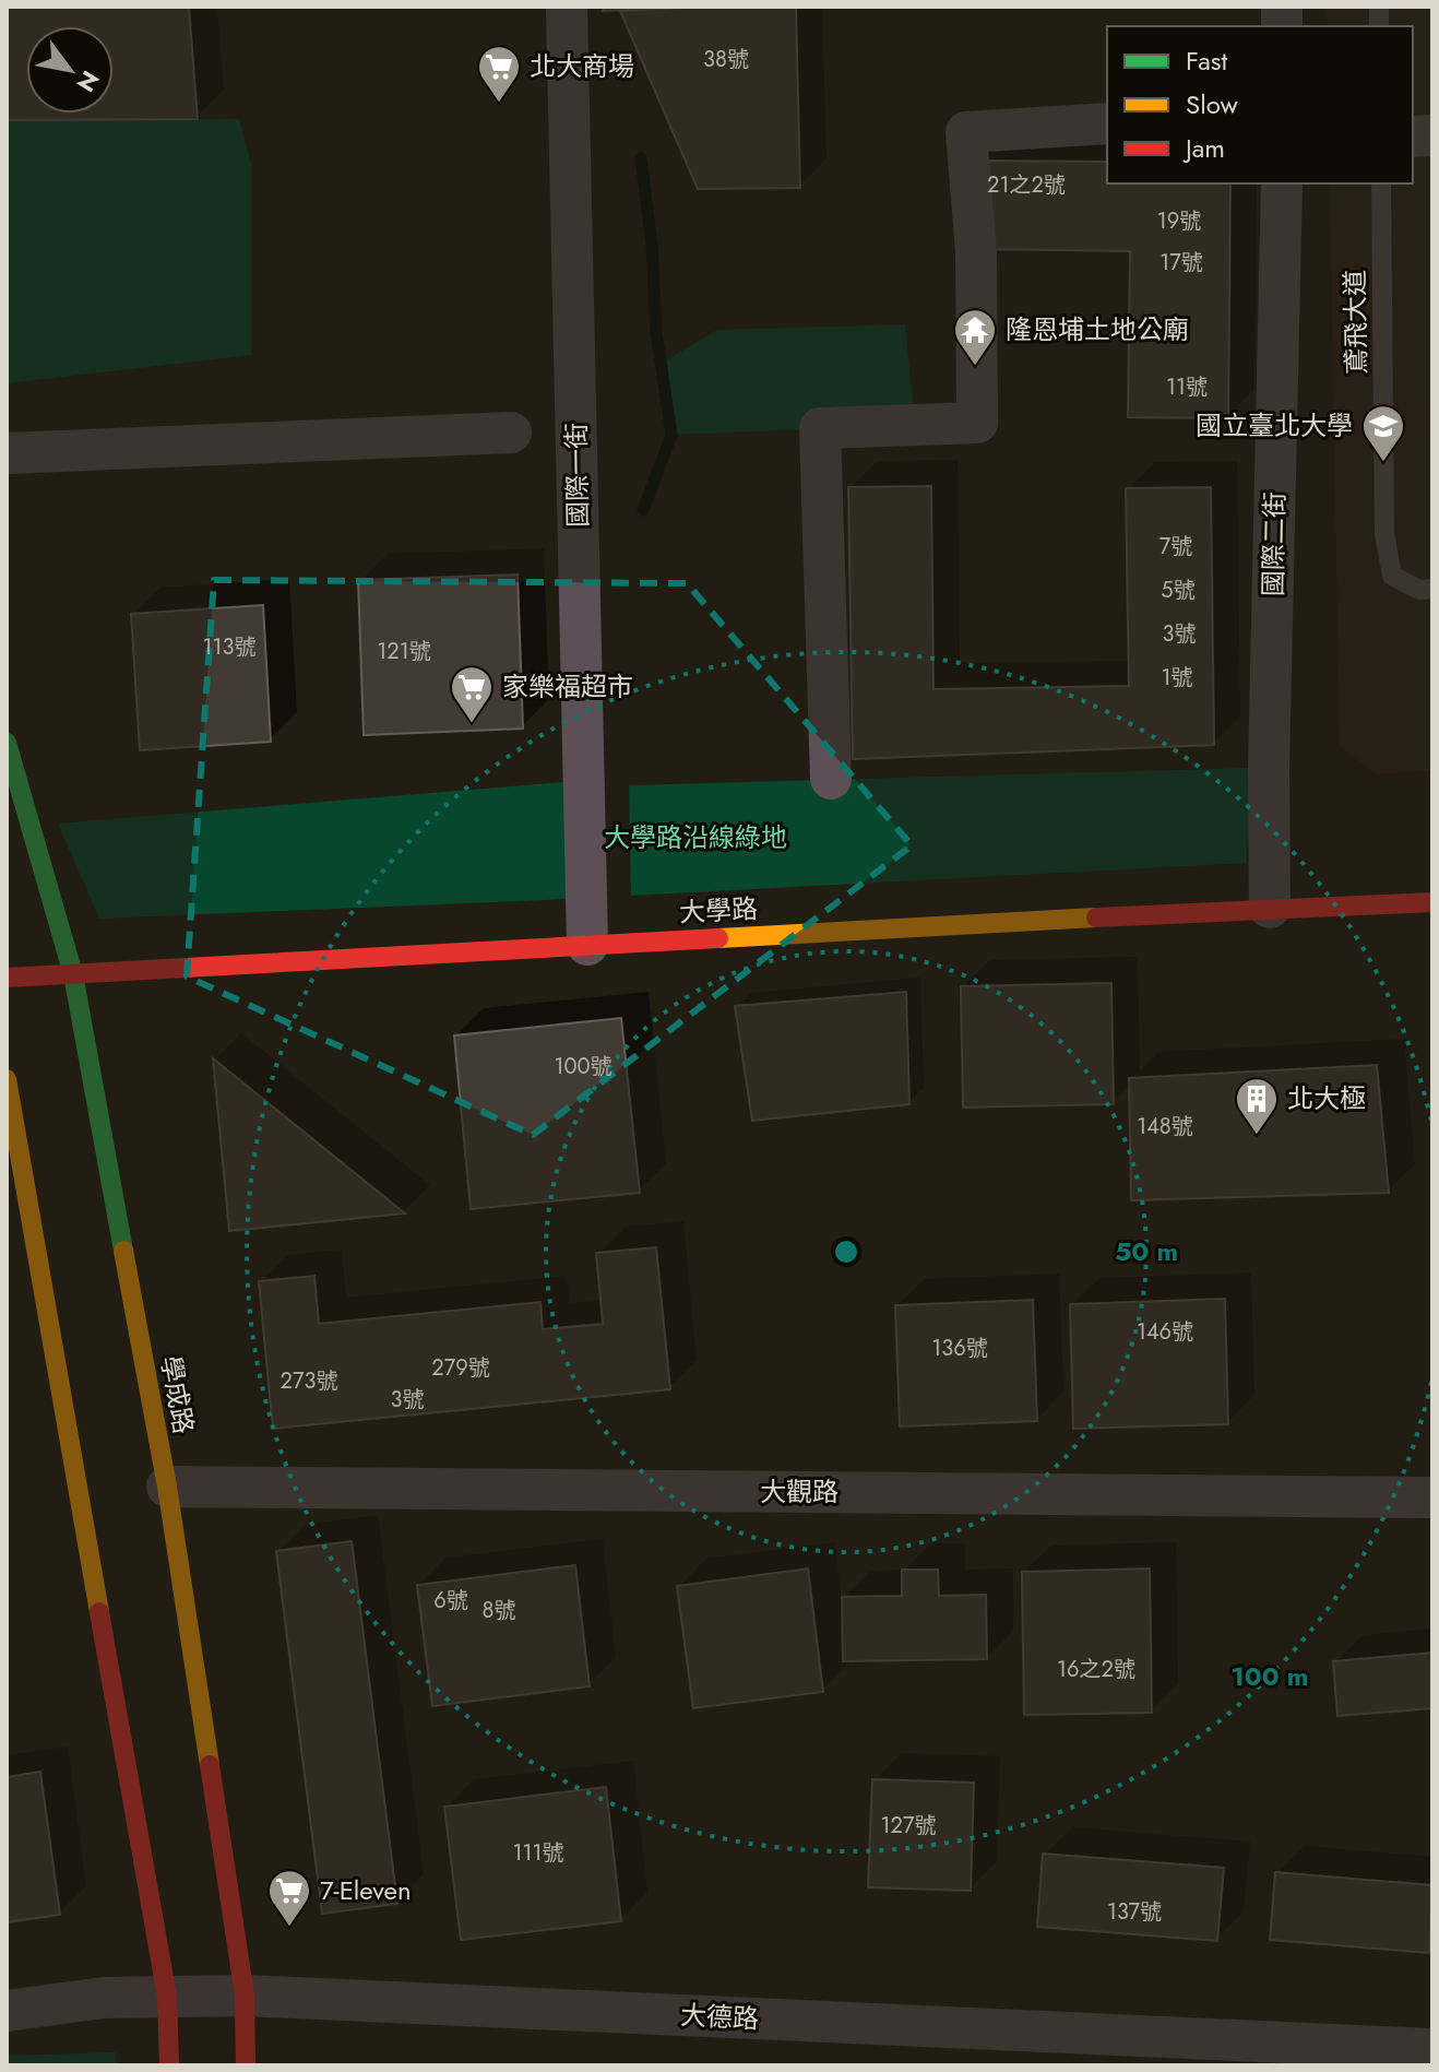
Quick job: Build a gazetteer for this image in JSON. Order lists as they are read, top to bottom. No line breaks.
{"streets":{"street":["國際一街","國際二街","大學路","學成路","大觀路","大德路"],"lane":["鳶飛大道"]},"crossings":[["國際一街","大學路"],["國際二街","大學路"],["大學路","學成路"],["學成路","大觀路"],["學成路","大德路"]],"parks":["大學路沿線綠地"],"places":{"supermarket":["北大商場","家樂福超市","7-Eleven"],"temple":["隆恩埔土地公廟"],"school or university":["國立臺北大學"],"building":["北大極"]},"house_numbers":["38號","21之2號","19號","17號","11號","7號","5號","3號","113號","121號","1號","100號","148號","146號","136號","279號","273號","3號","6號","8號","16之2號","127號","111號","137號"],"legend":["Fast","Slow","Jam"],"north":"bottom right","rings":["50 m","100 m"]}
